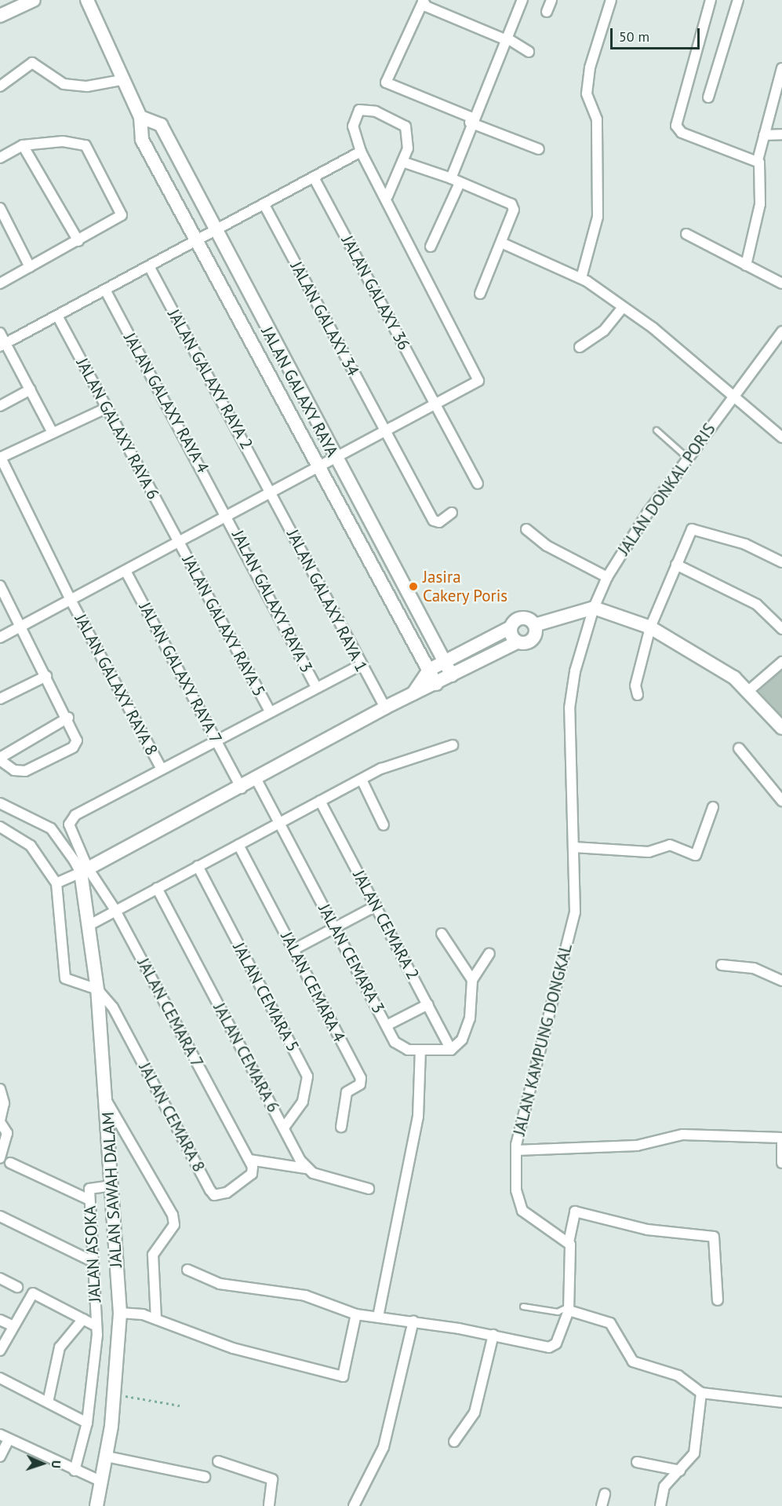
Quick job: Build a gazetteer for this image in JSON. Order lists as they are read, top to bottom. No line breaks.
{"streets":{"street":["JALAN GALAXY 36","JALAN GALAXY 34","JALAN GALAXY RAYA 2","JALAN GALAXY RAYA","JALAN GALAXY RAYA 4","JALAN GALAXY RAYA 6","JALAN DONKAL PORIS","JALAN GALAXY RAYA 1","JALAN GALAXY RAYA 3","JALAN GALAXY RAYA 5","JALAN GALAXY RAYA 7","JALAN GALAXY RAYA 8","JALAN CEMARA 2","JALAN CEMARA 3","JALAN CEMARA 4","JALAN CEMARA 5","JALAN CEMARA 7","JALAN KAMPUNG DONGKAL","JALAN CEMARA 6","JALAN CEMARA 8","JALAN SAWAH DALAM","JALAN ASOKA"]},"crossings":[["JALAN GALAXY RAYA 2","JALAN GALAXY RAYA 1"],["JALAN GALAXY RAYA 4","JALAN GALAXY RAYA 3"],["JALAN GALAXY RAYA 6","JALAN GALAXY RAYA 5"],["JALAN DONKAL PORIS","JALAN KAMPUNG DONGKAL"],["JALAN CEMARA 2","JALAN CEMARA 3"],["JALAN CEMARA 5","JALAN CEMARA 6"],["JALAN CEMARA 7","JALAN CEMARA 8"],["JALAN CEMARA 7","JALAN SAWAH DALAM"],["JALAN CEMARA 8","JALAN SAWAH DALAM"],["JALAN SAWAH DALAM","JALAN ASOKA"]],"places":["Jasira Cakery Poris"],"scale_bar":"50 m","north":"right"}
